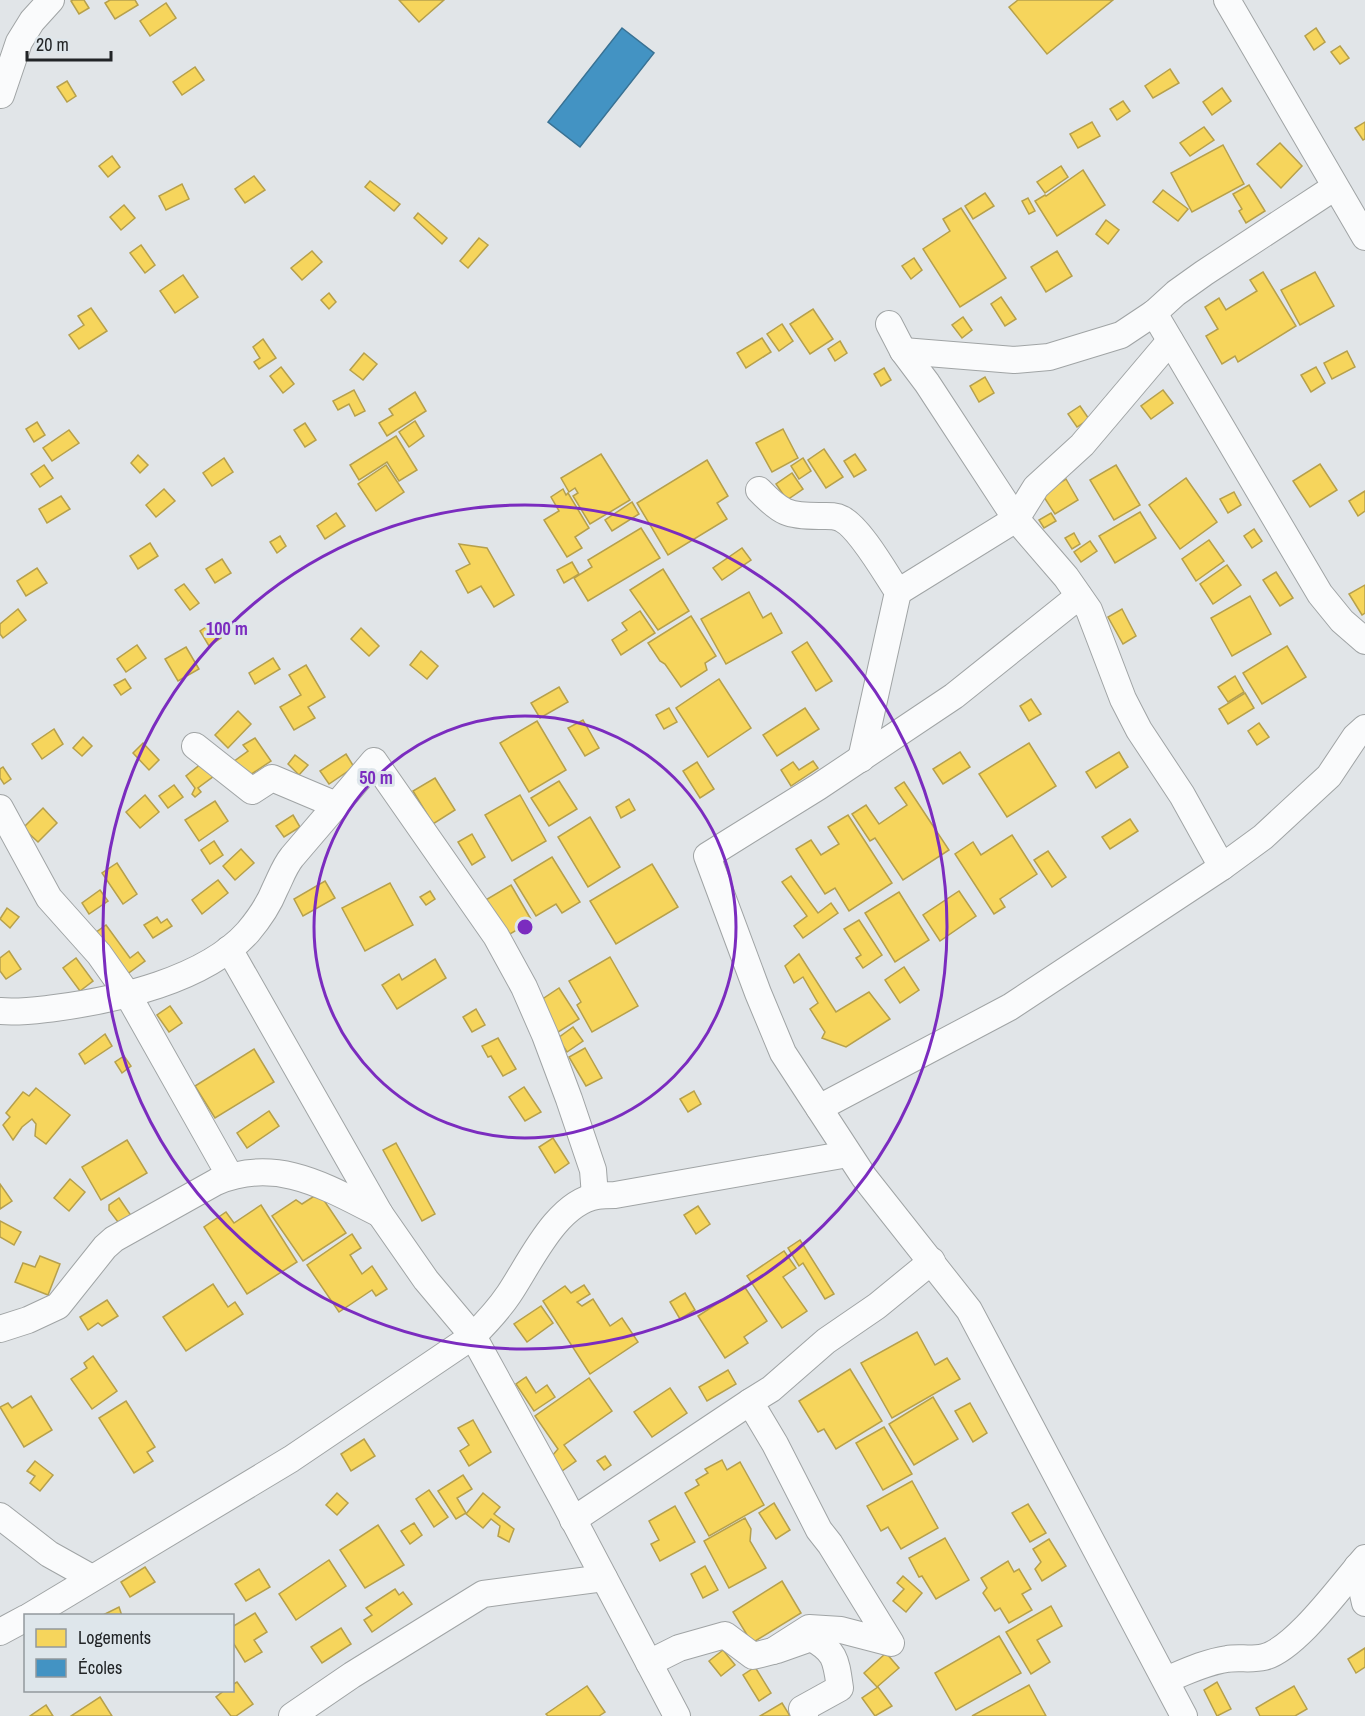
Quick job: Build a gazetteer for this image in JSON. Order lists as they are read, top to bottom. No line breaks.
{"legend":["Logements","Écoles"],"scale_bar":"20 m","rings":["100 m","50 m"]}
